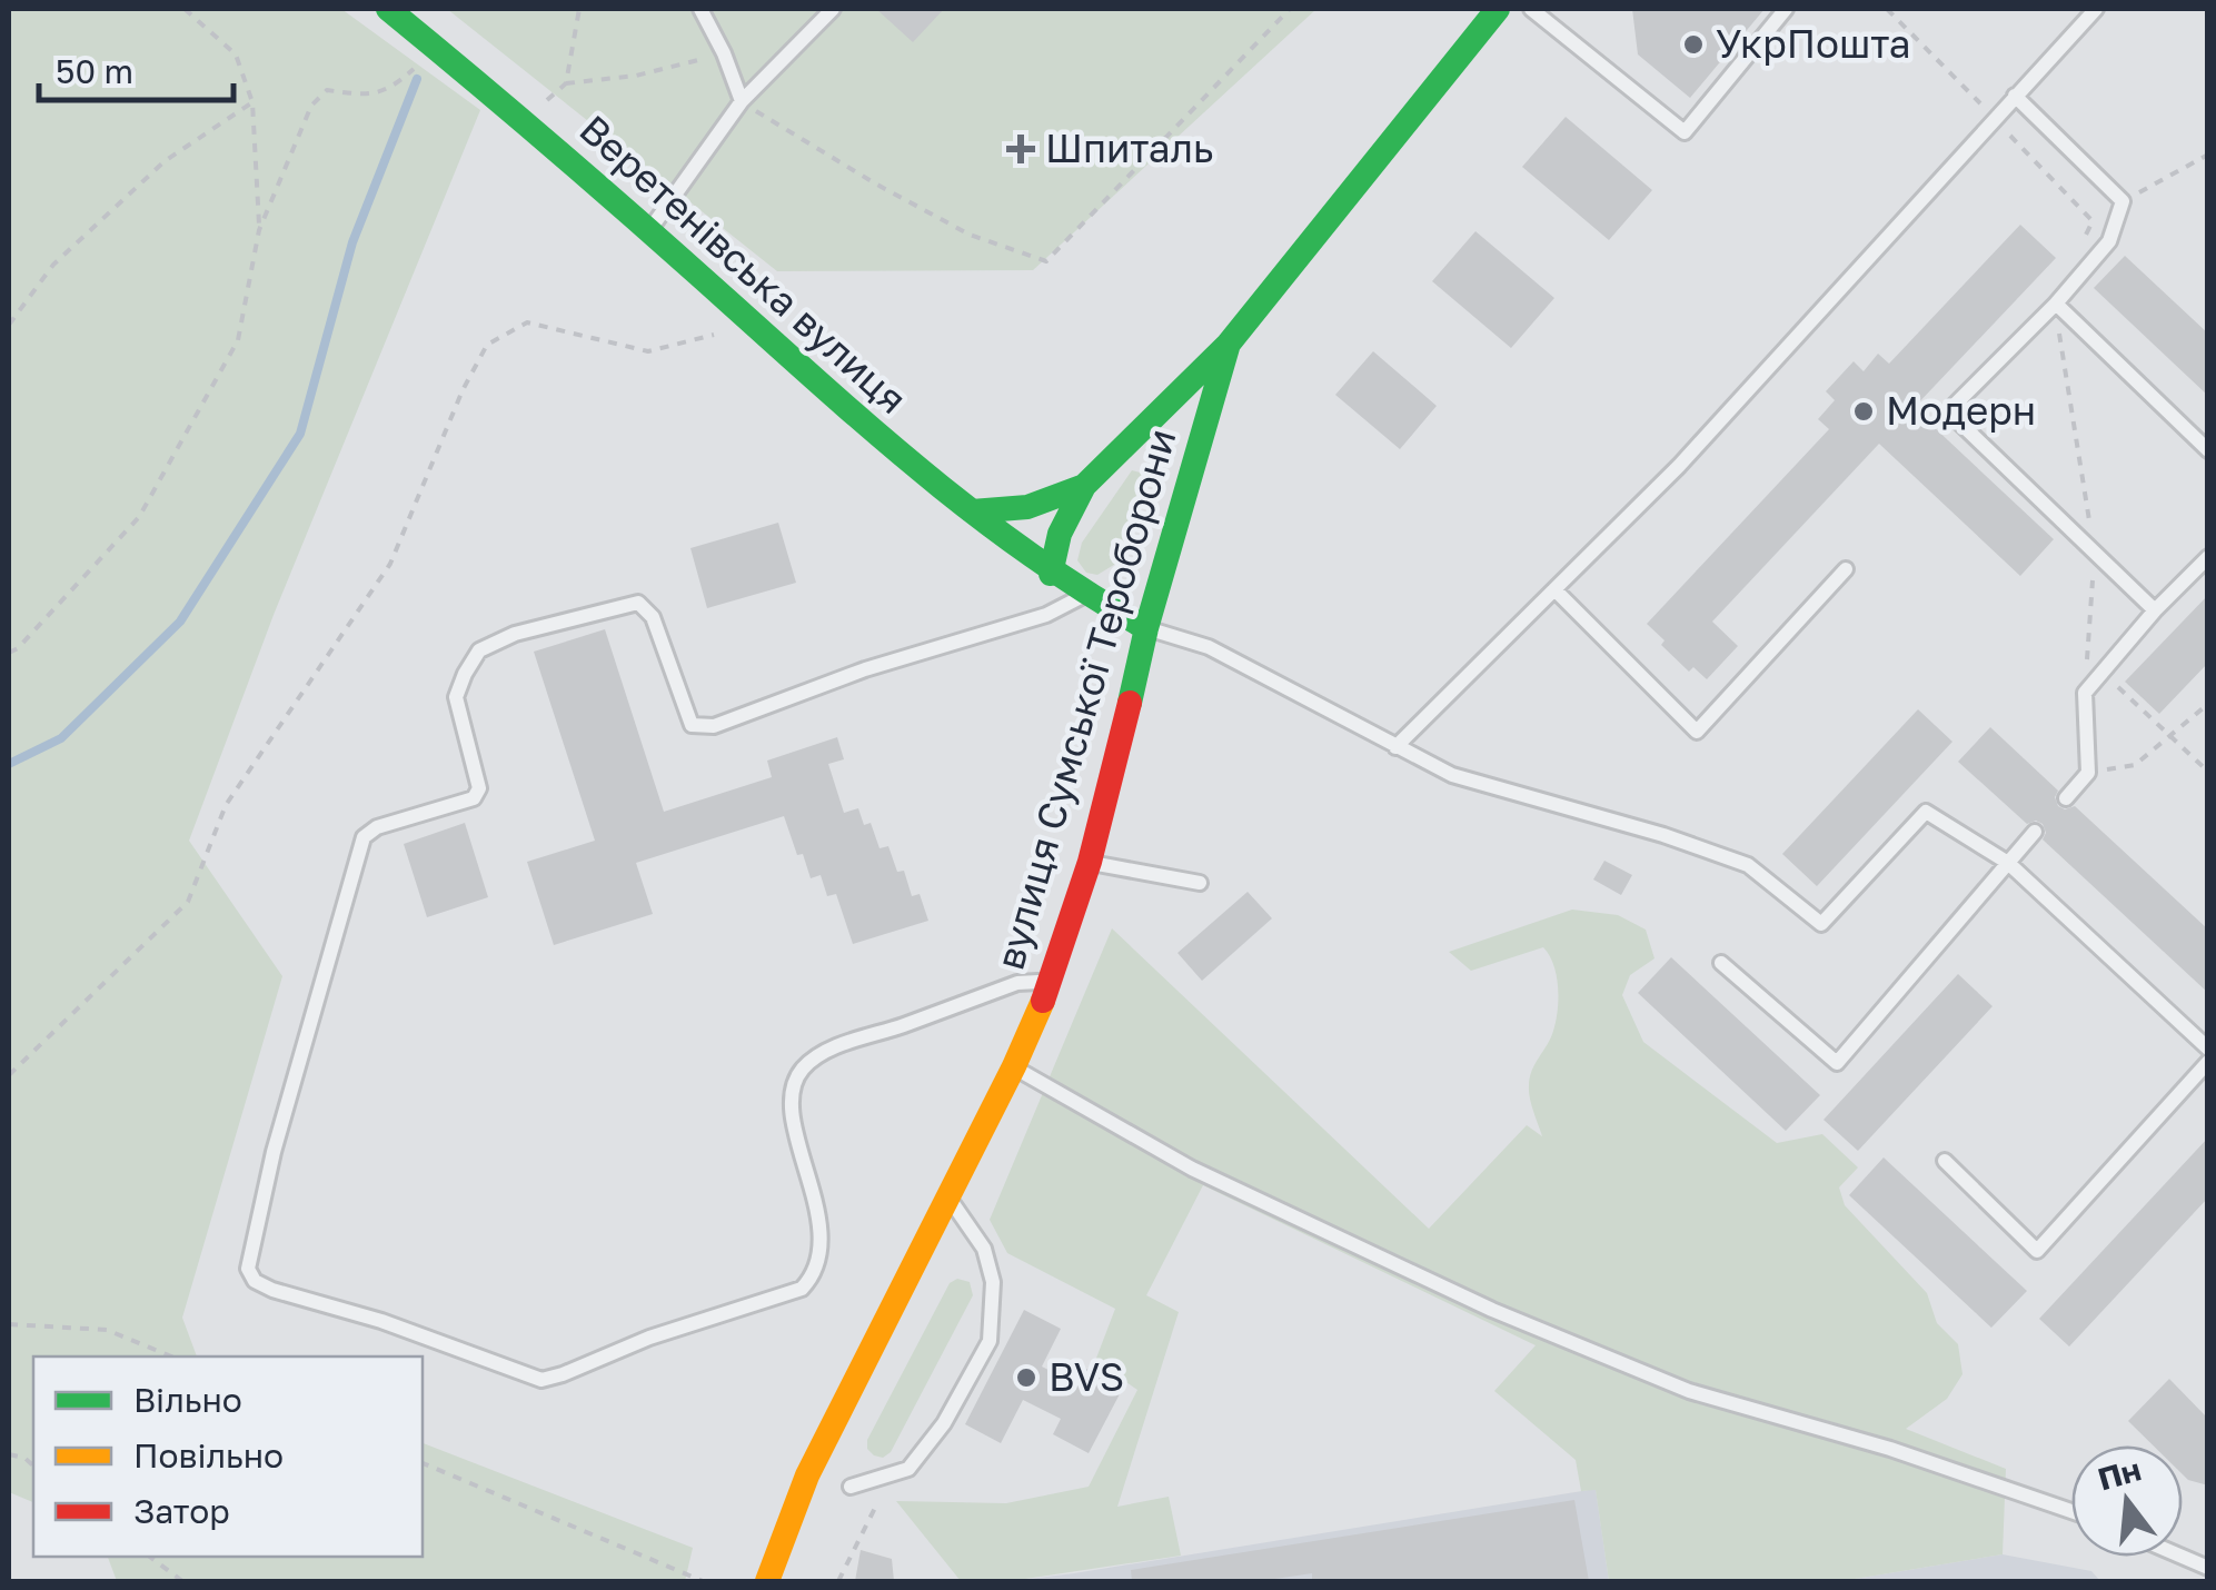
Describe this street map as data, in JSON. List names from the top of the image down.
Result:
{
  "streets": {
    "main road": ["Веретенівська вулиця", "вулиця Сумської Тероборони"]
  },
  "crossings": [
    ["Веретенівська вулиця", "вулиця Сумської Тероборони"]
  ],
  "places": {
    "other": ["УкрПошта", "Модерн", "BVS"],
    "health": ["Шпиталь"]
  },
  "legend": ["Вільно", "Повільно", "Затор"],
  "scale_bar": "50 m",
  "north": "top"
}
